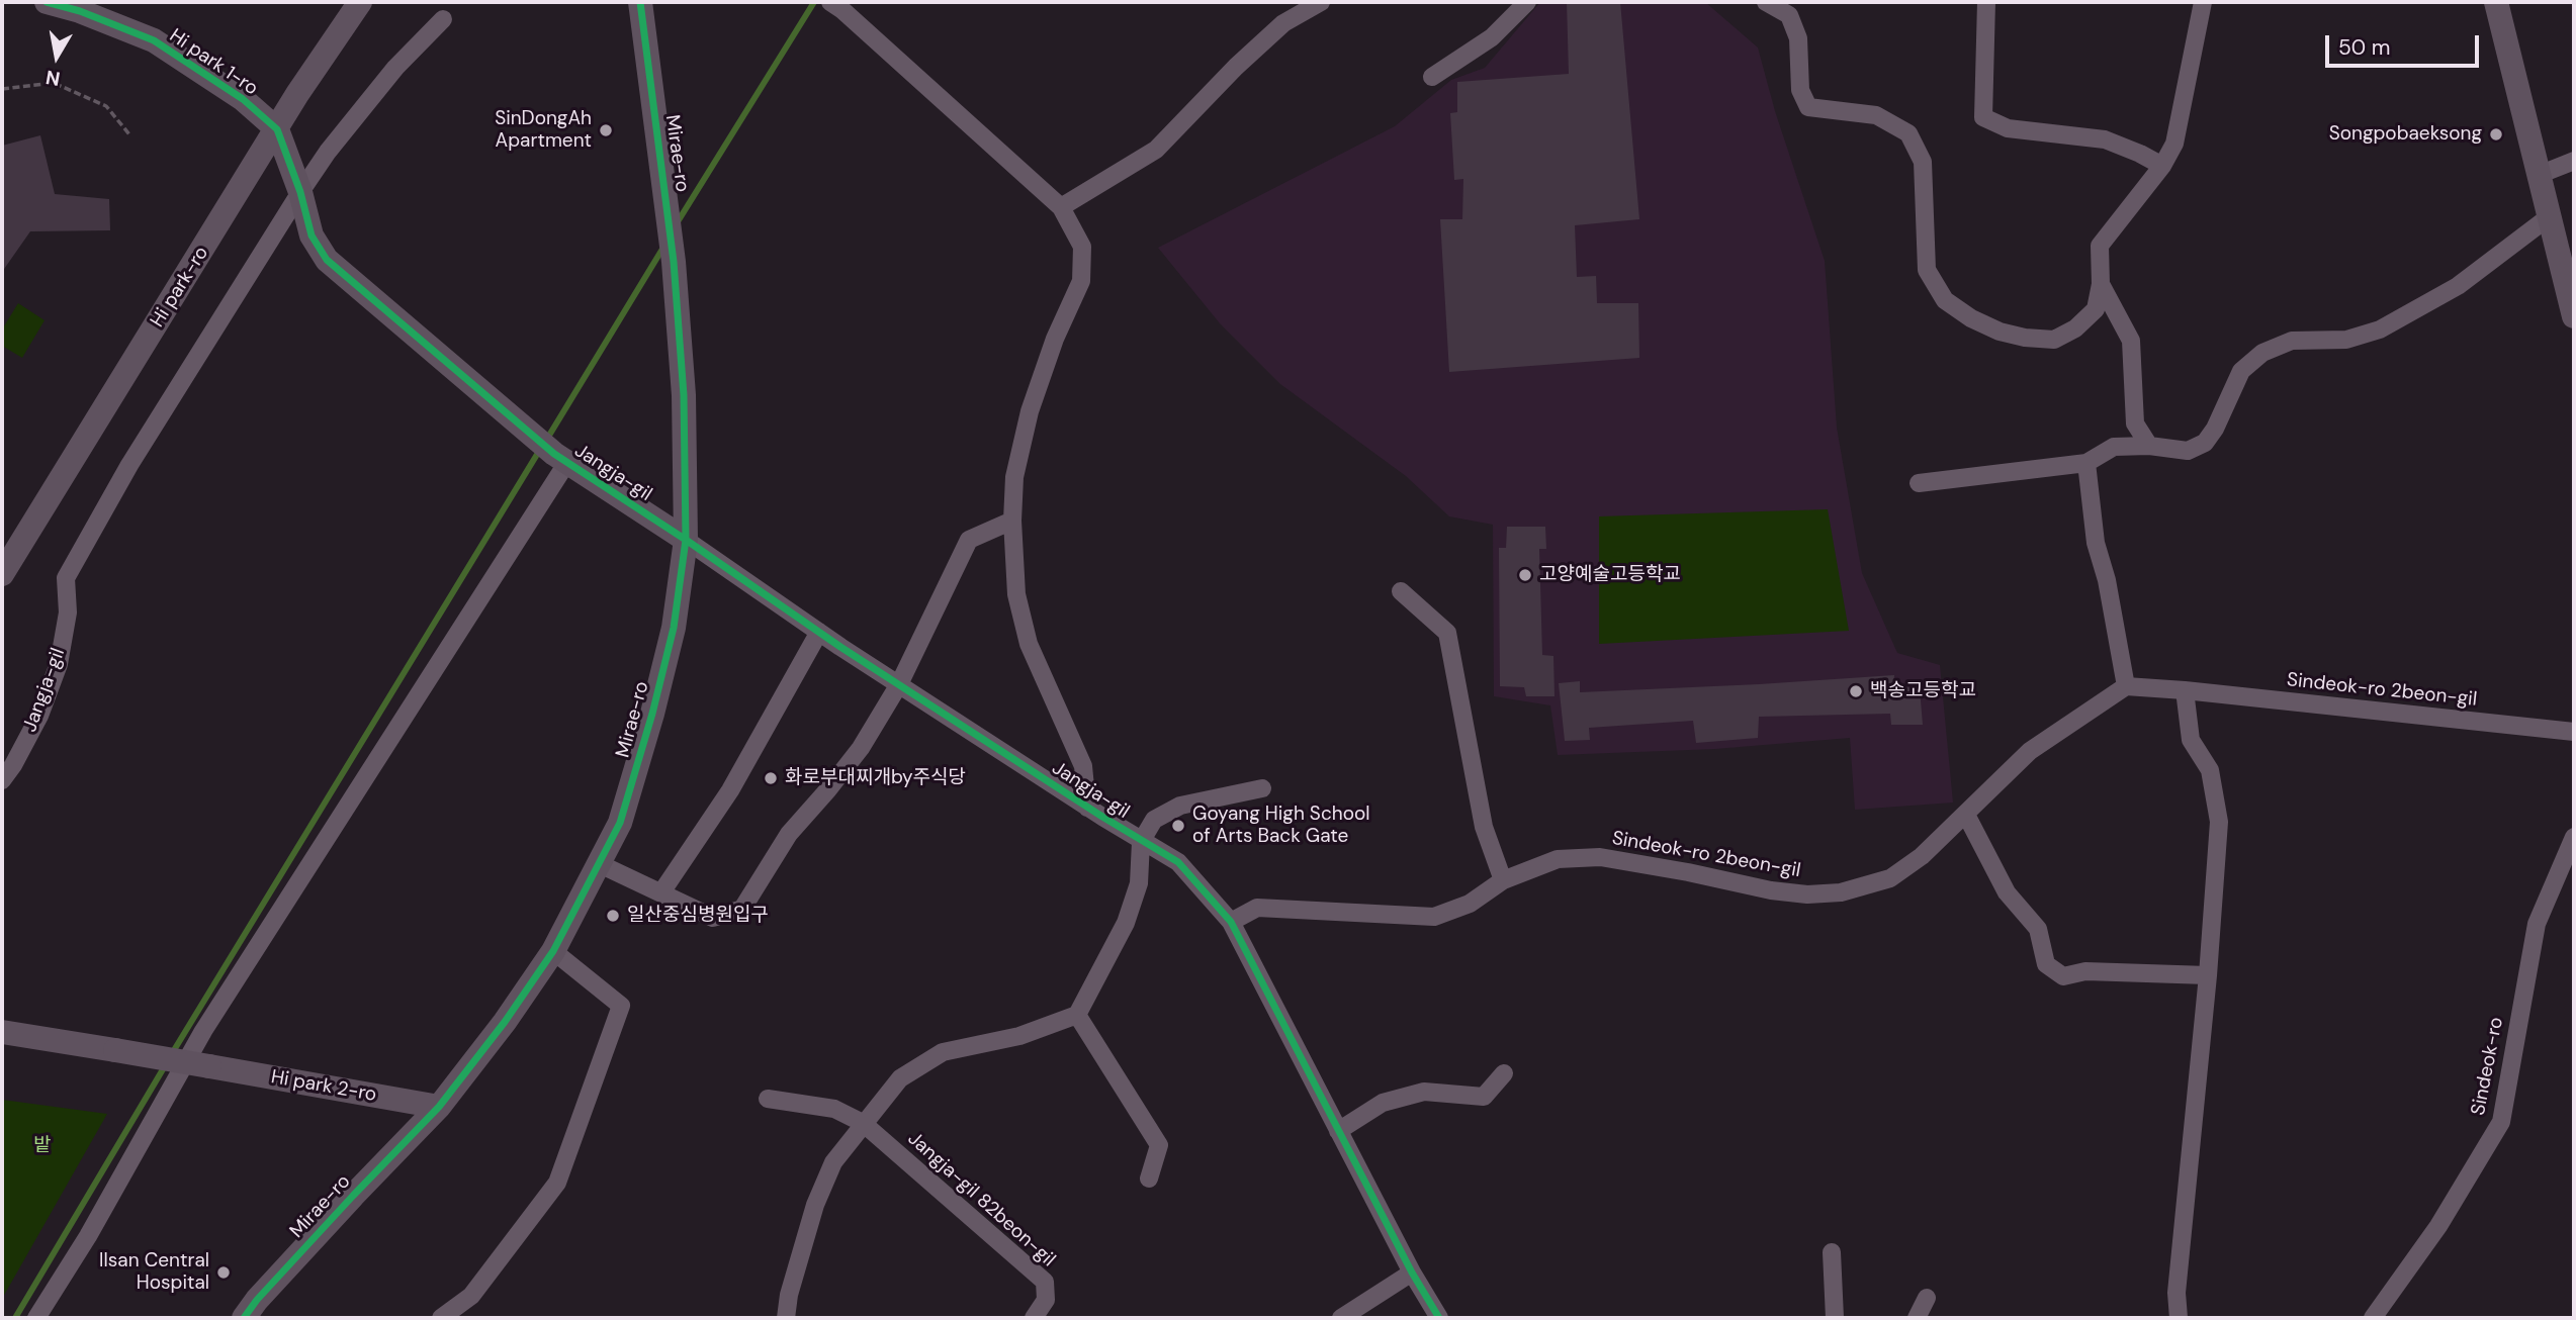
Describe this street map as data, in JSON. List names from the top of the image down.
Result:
{
  "streets": {
    "street": [
      "Hi park 1-ro",
      "Mirae-ro",
      "Hi park-ro",
      "Jangja-gil",
      "Sindeok-ro 2beon-gil",
      "Sindeok-ro",
      "Hi park 2-ro",
      "Jangja-gil 82beon-gil"
    ]
  },
  "crossings": [
    ["Hi park 1-ro", "Hi park-ro"],
    ["Mirae-ro", "Jangja-gil"],
    ["Mirae-ro", "Hi park 2-ro"],
    ["Jangja-gil", "Sindeok-ro 2beon-gil"]
  ],
  "parks": ["밭"],
  "places": [
    "SinDongAh Apartment",
    "Songpobaeksong",
    "고양예술고등학교",
    "백송고등학교",
    "화로부대찌개by주식당",
    "Goyang High School of Arts Back Gate",
    "일산중심병원입구",
    "Ilsan Central Hospital"
  ],
  "scale_bar": "50 m",
  "north": "bottom"
}
